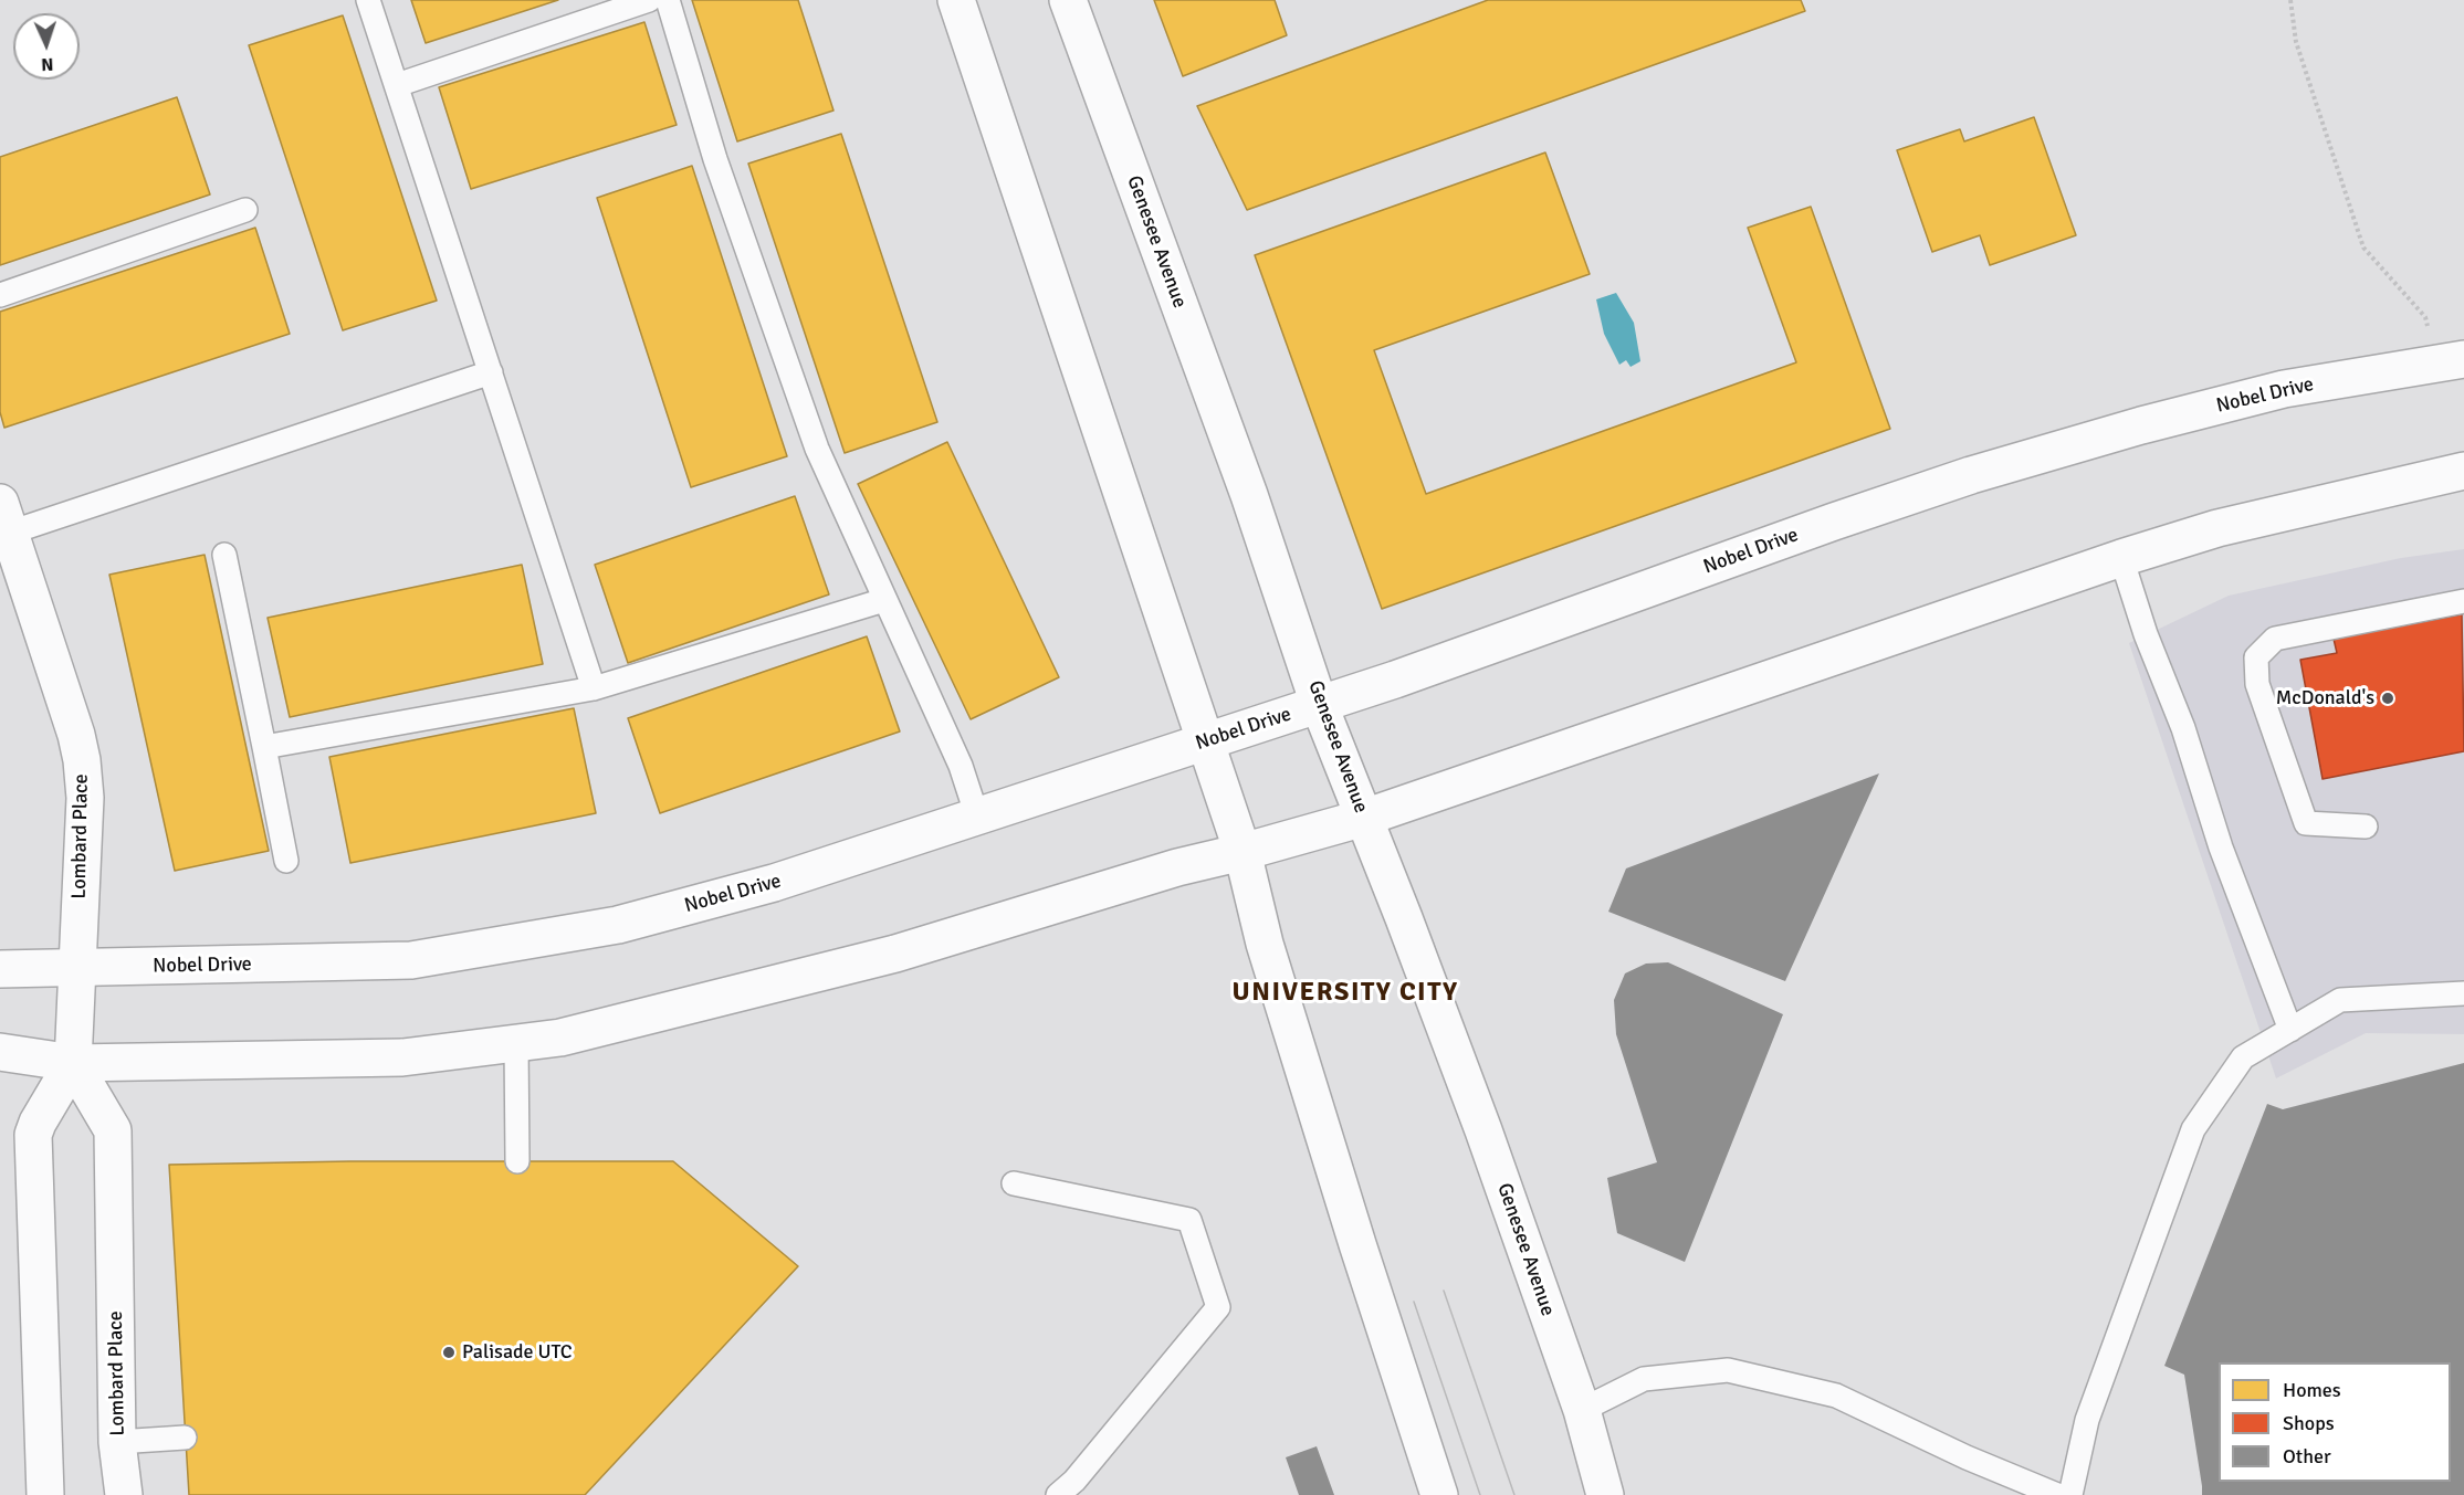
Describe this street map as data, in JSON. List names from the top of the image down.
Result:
{
  "streets": {
    "main road": ["Genesee Avenue", "Nobel Drive", "Lombard Place"]
  },
  "crossings": [
    ["Genesee Avenue", "Nobel Drive"],
    ["Nobel Drive", "Lombard Place"]
  ],
  "districts": ["UNIVERSITY CITY"],
  "places": ["McDonald's", "Palisade UTC"],
  "legend": ["Homes", "Shops", "Other"],
  "north": "bottom"
}
